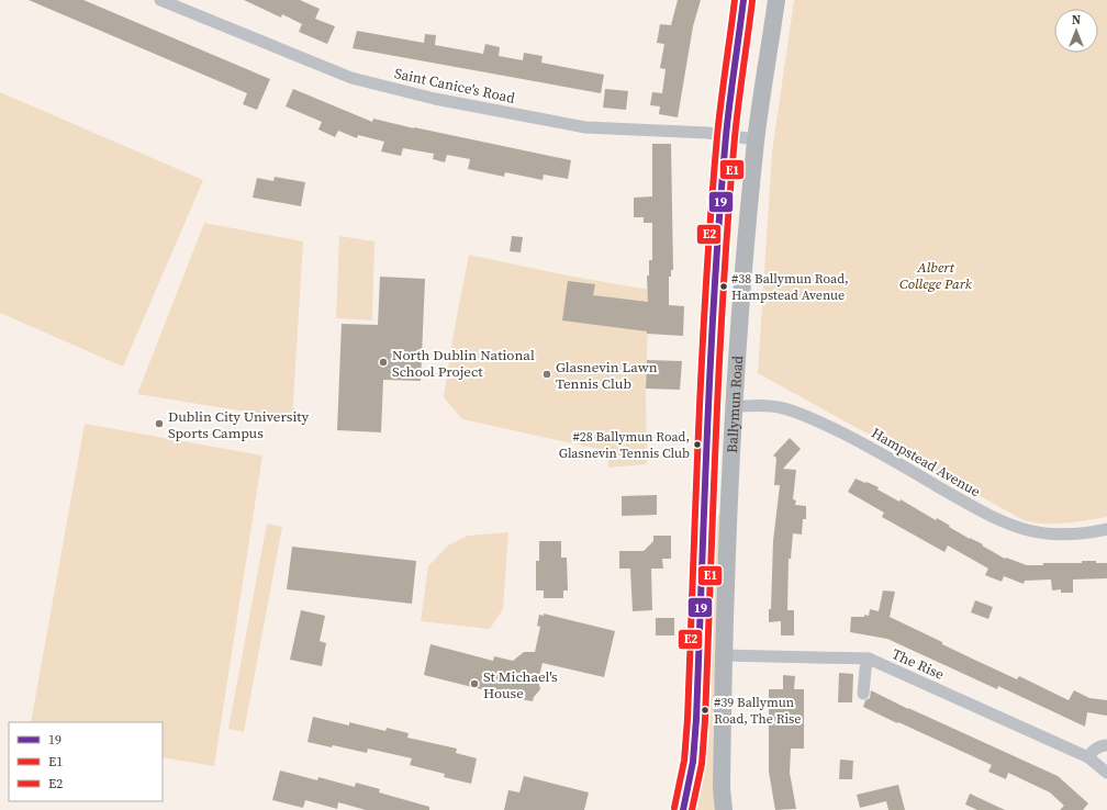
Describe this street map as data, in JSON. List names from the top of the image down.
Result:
{
  "streets": {
    "main road": ["Ballymun Road"],
    "street": ["Saint Canice's Road", "Hampstead Avenue", "The Rise"]
  },
  "crossings": [
    ["Saint Canice's Road", "Ballymun Road"],
    ["Ballymun Road", "Hampstead Avenue"],
    ["Ballymun Road", "The Rise"]
  ],
  "parks": ["Albert College Park"],
  "places": [
    "#38 Ballymun Road, Hampstead Avenue",
    "North Dublin National School Project",
    "Glasnevin Lawn Tennis Club",
    "Dublin City University Sports Campus",
    "#28 Ballymun Road, Glasnevin Tennis Club",
    "St Michael's House",
    "#39 Ballymun Road, The Rise"
  ],
  "lines": ["transit line 19", "transit line E2", "transit line E1"],
  "legend": ["19", "E1", "E2"],
  "north": "top"
}
